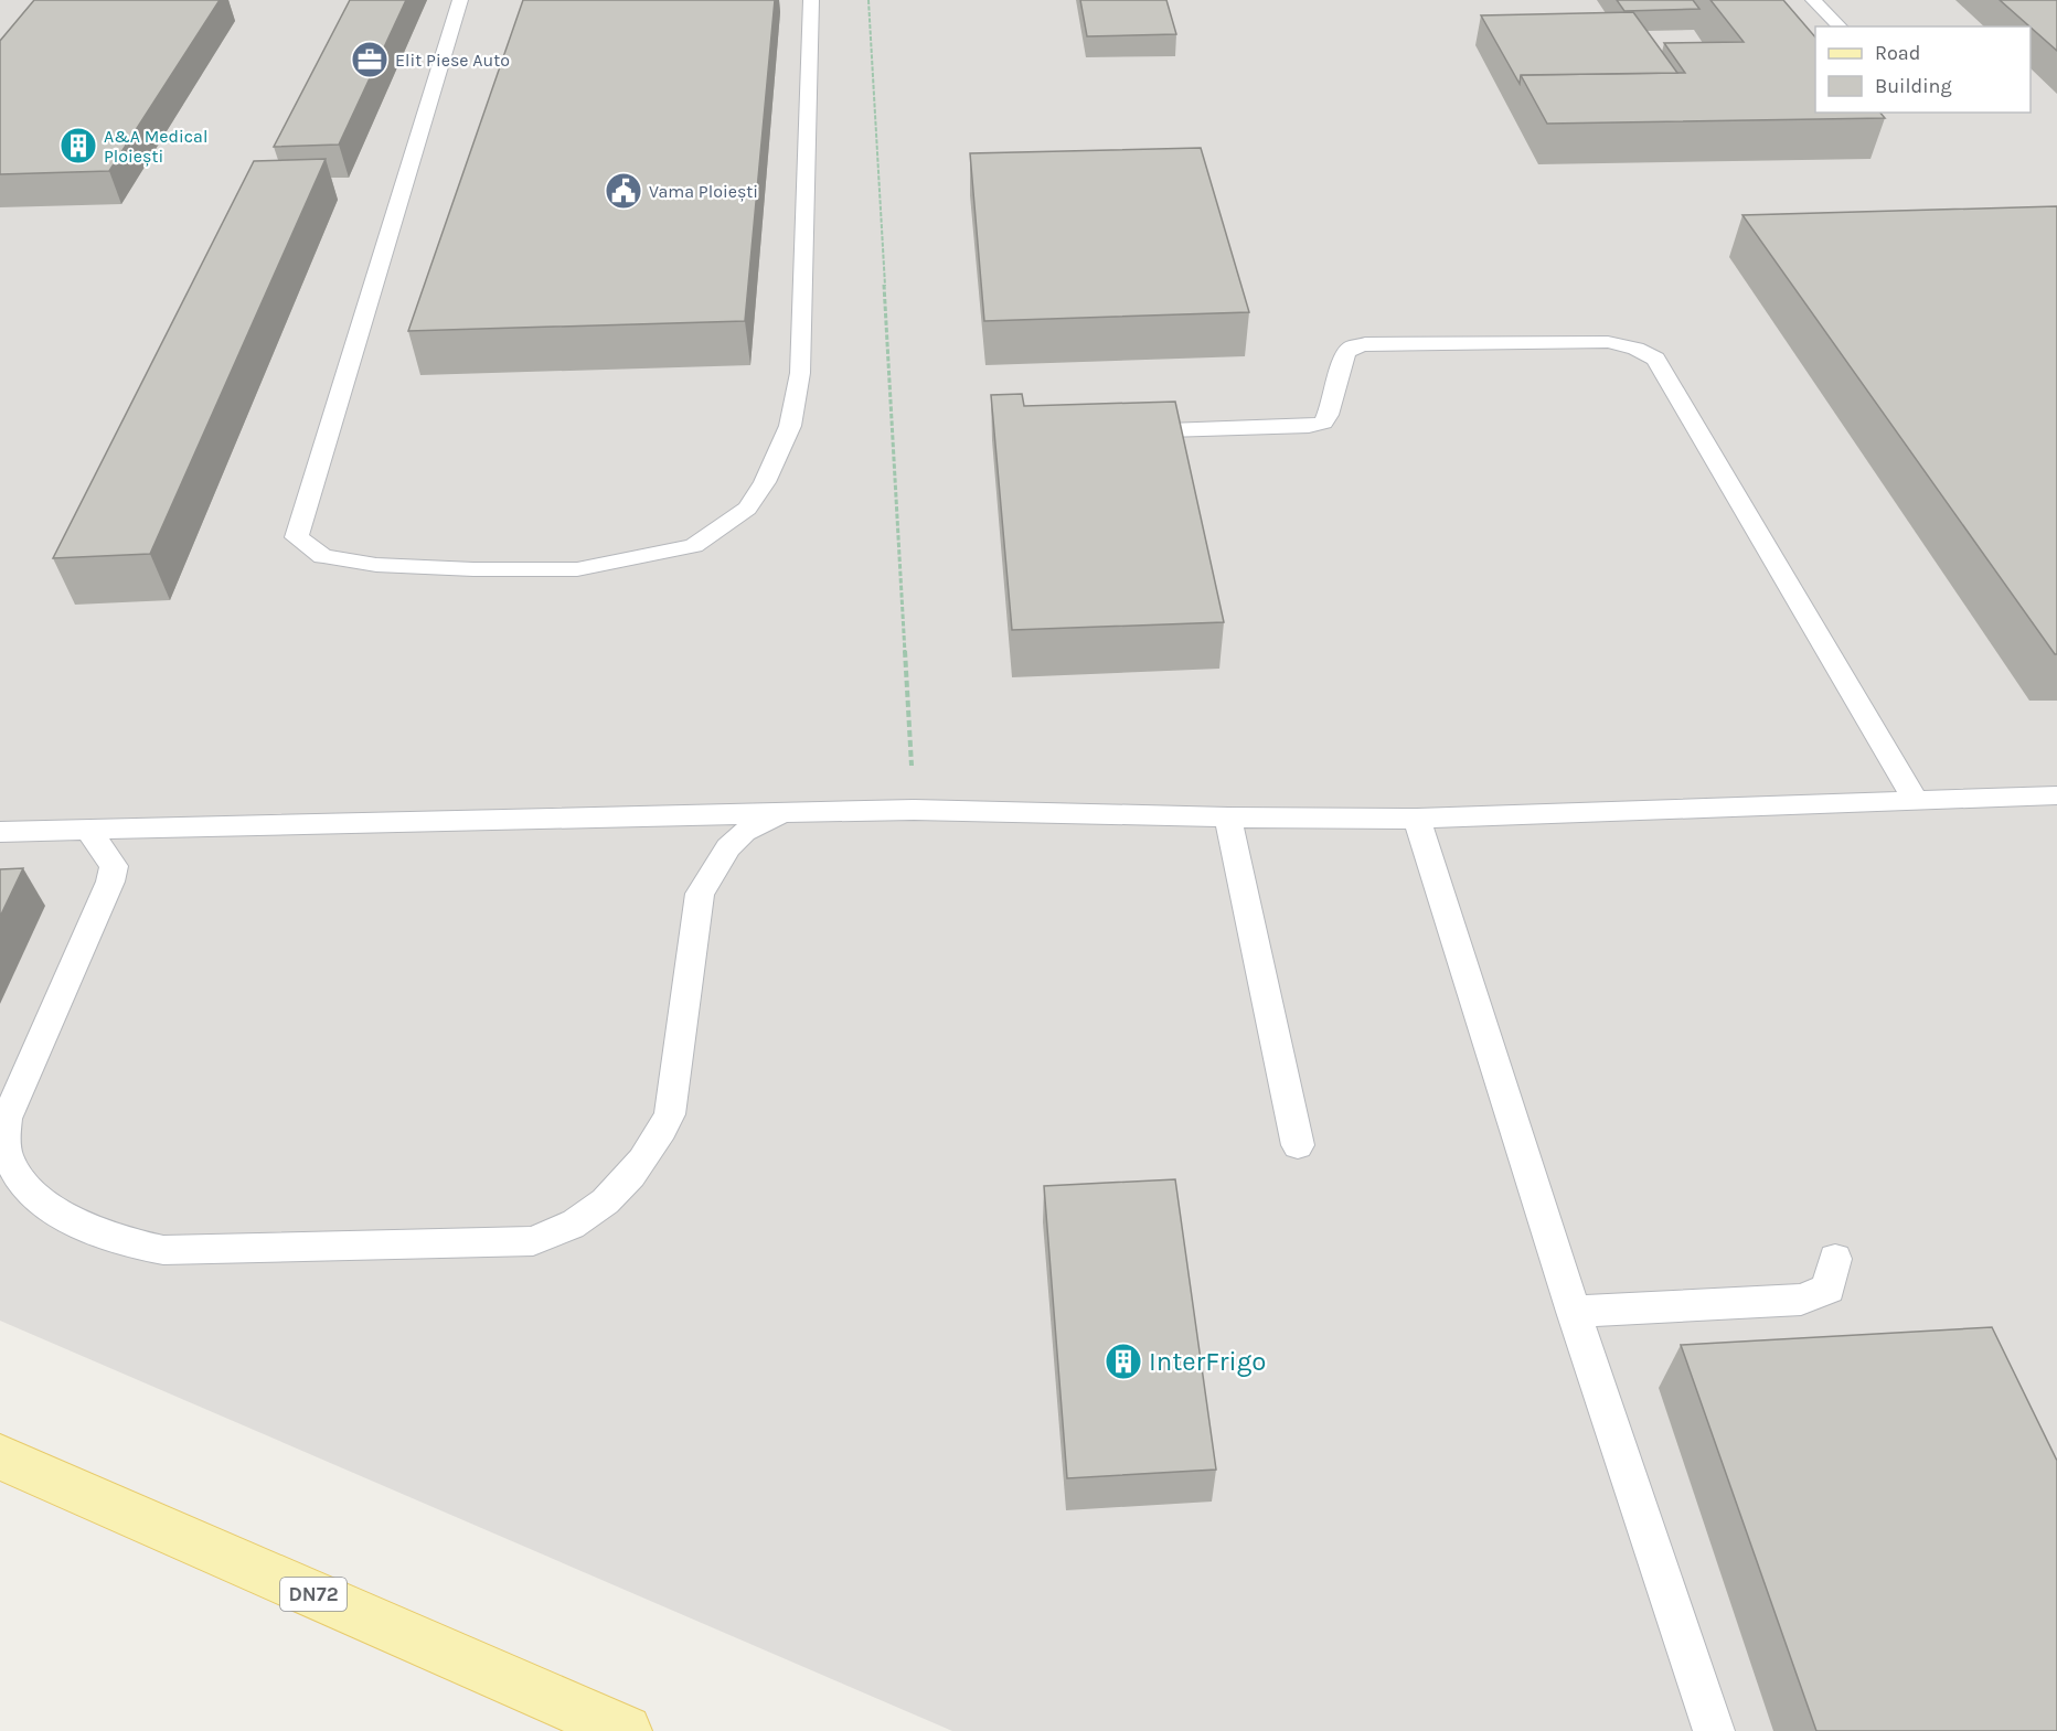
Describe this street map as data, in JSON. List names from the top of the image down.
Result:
{
  "streets": {
    "main road": ["DN72"]
  },
  "places": {
    "office": ["Elit Piese Auto"],
    "building": ["A&A Medical Ploiești", "InterFrigo"],
    "public building": ["Vama Ploiești"]
  },
  "legend": ["Road", "Building"]
}
